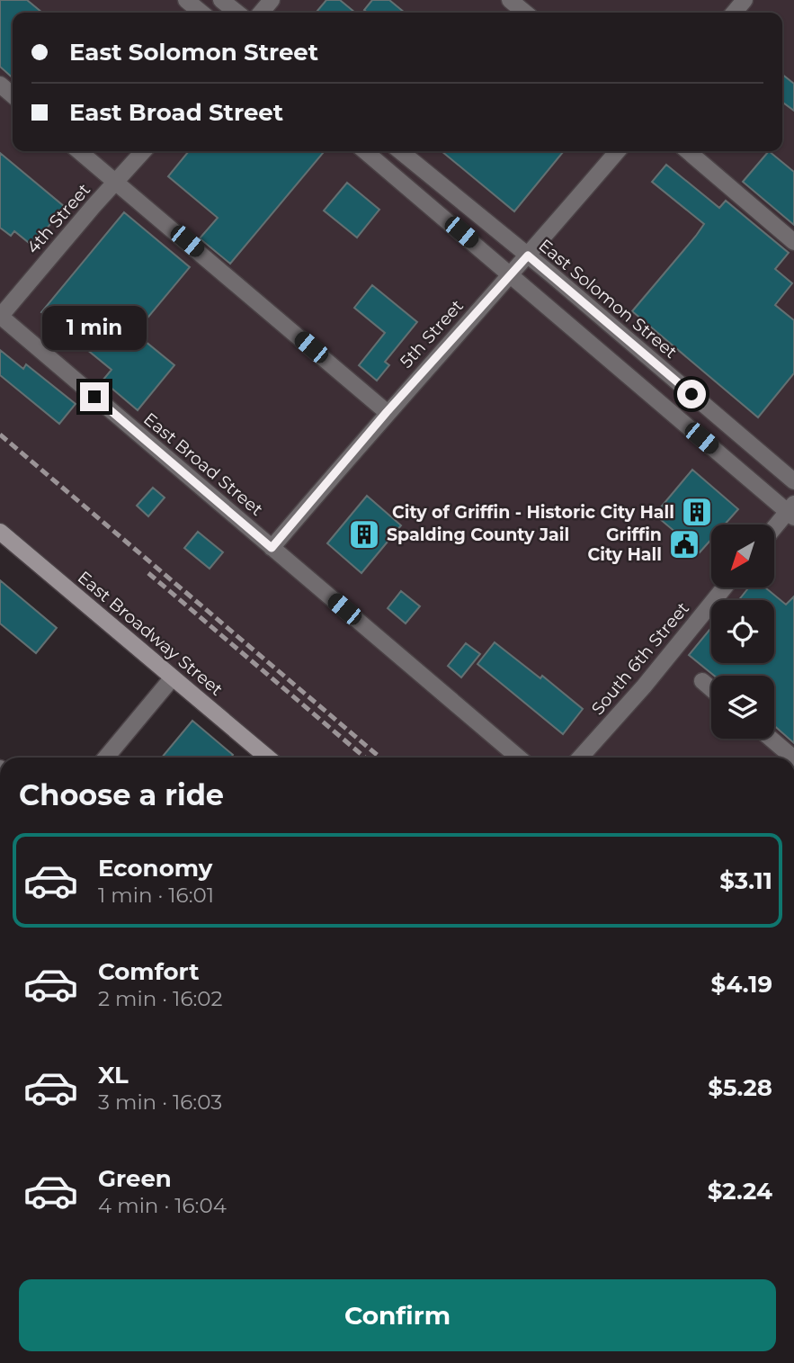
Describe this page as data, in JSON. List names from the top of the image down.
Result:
{
  "streets": {
    "main road": ["East Broadway Street"],
    "street": [
      "4th Street",
      "East Solomon Street",
      "5th Street",
      "East Broad Street",
      "South 6th Street"
    ]
  },
  "crossings": [
    ["4th Street", "East Broad Street"],
    ["East Solomon Street", "5th Street"],
    ["5th Street", "East Broad Street"]
  ],
  "places": {
    "building": ["City of Griffin - Historic City Hall", "Spalding County Jail"],
    "public building": ["Griffin City Hall"]
  },
  "north": "bottom left",
  "page": {
    "banner": ["East Solomon Street", "East Broad Street"],
    "bubble": "1 min",
    "heading": "Choose a ride",
    "list": [
      {
        "name": "Economy",
        "note": "1 min · 16:01",
        "value": "$3.11"
      },
      {
        "name": "Comfort",
        "note": "2 min · 16:02",
        "value": "$4.19"
      },
      {
        "name": "XL",
        "note": "3 min · 16:03",
        "value": "$5.28"
      },
      {
        "name": "Green",
        "note": "4 min · 16:04",
        "value": "$2.24"
      }
    ],
    "buttons": "Confirm"
  }
}
